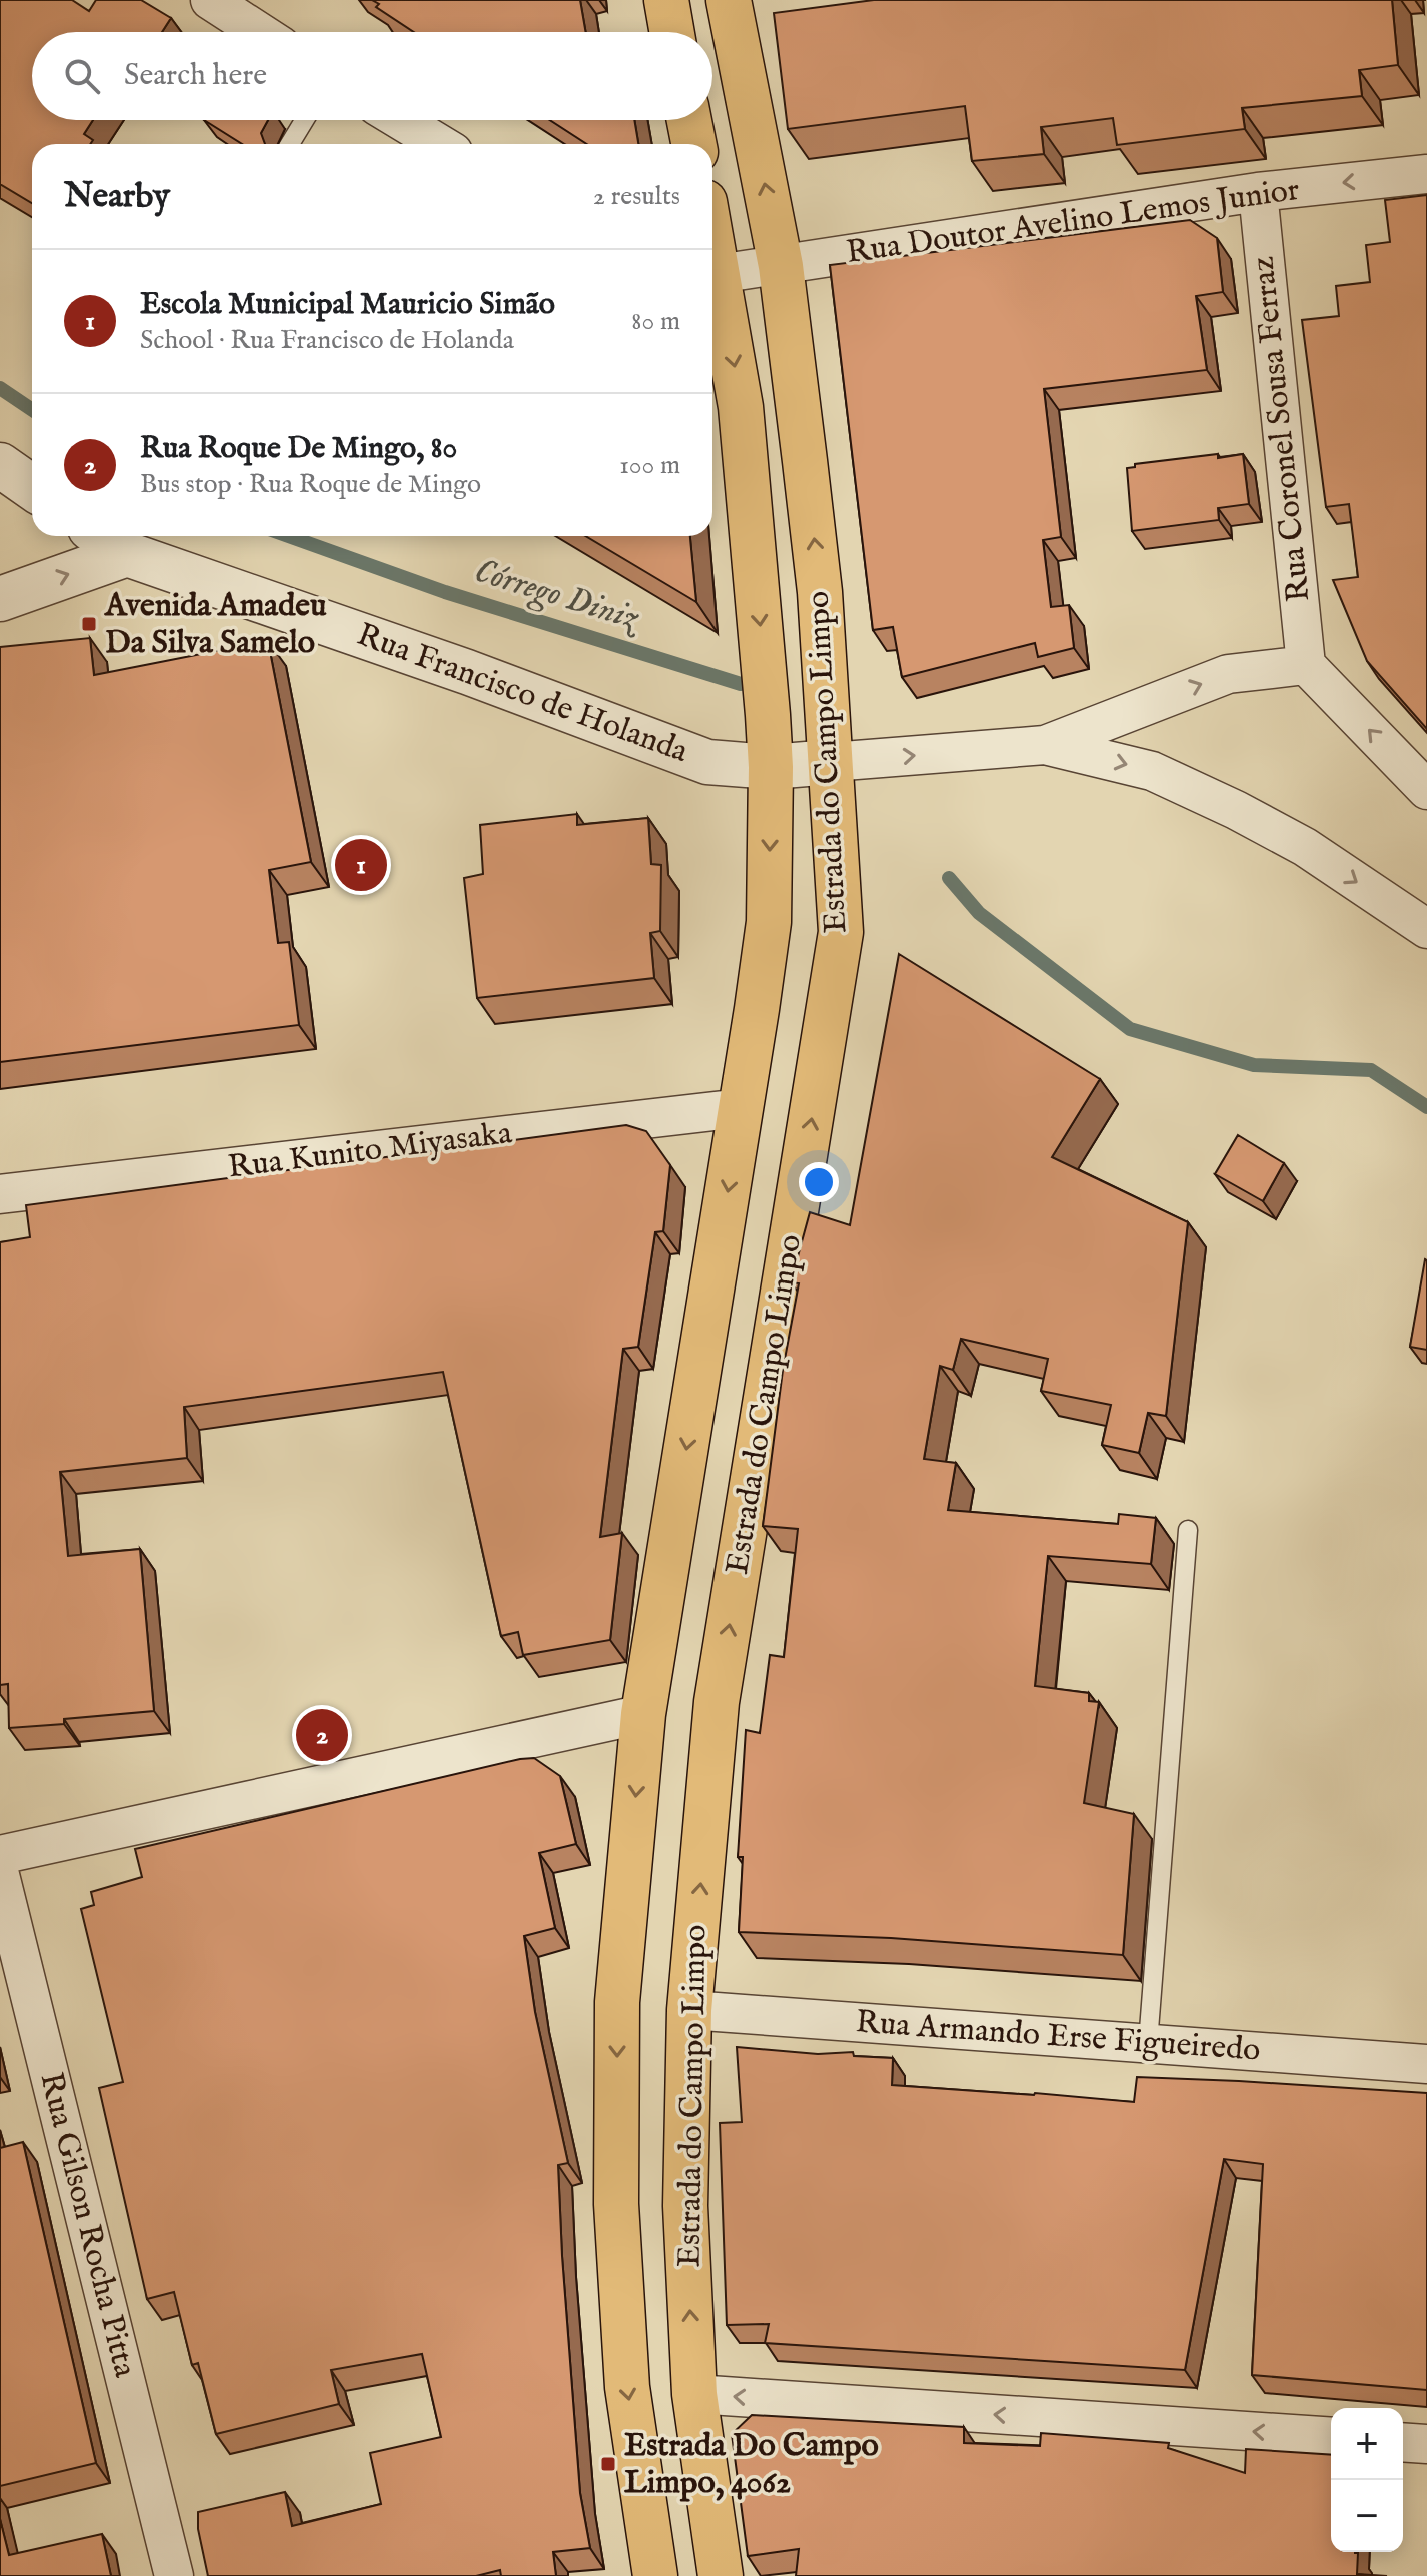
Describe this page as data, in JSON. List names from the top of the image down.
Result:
{
  "streets": {
    "main road": ["Estrada do Campo Limpo"],
    "street": [
      "Rua Doutor Avelino Lemos Junior",
      "Rua Coronel Sousa Ferraz",
      "Rua Francisco de Holanda",
      "Rua Kunito Miyasaka",
      "Rua Armando Erse Figueiredo",
      "Rua Gilson Rocha Pitta"
    ]
  },
  "crossings": [
    ["Rua Doutor Avelino Lemos Junior", "Rua Coronel Sousa Ferraz"],
    ["Rua Doutor Avelino Lemos Junior", "Estrada do Campo Limpo"],
    ["Rua Francisco de Holanda", "Estrada do Campo Limpo"],
    ["Estrada do Campo Limpo", "Rua Kunito Miyasaka"],
    ["Estrada do Campo Limpo", "Rua Armando Erse Figueiredo"]
  ],
  "water": ["Córrego Diniz"],
  "places": {
    "transit": ["Avenida Amadeu Da Silva Samelo", "Estrada Do Campo Limpo, 4062"]
  },
  "page": {
    "search": "Search here",
    "heading": ["Nearby", "2 results"],
    "list": [
      {
        "mark": "1",
        "name": "Escola Municipal Mauricio Simão",
        "note": "School · Rua Francisco de Holanda",
        "value": "80 m"
      },
      {
        "mark": "2",
        "name": "Rua Roque De Mingo, 80",
        "note": "Bus stop · Rua Roque de Mingo",
        "value": "100 m"
      }
    ],
    "pins": ["1", "2"],
    "map_buttons": ["+", "−"]
  }
}
